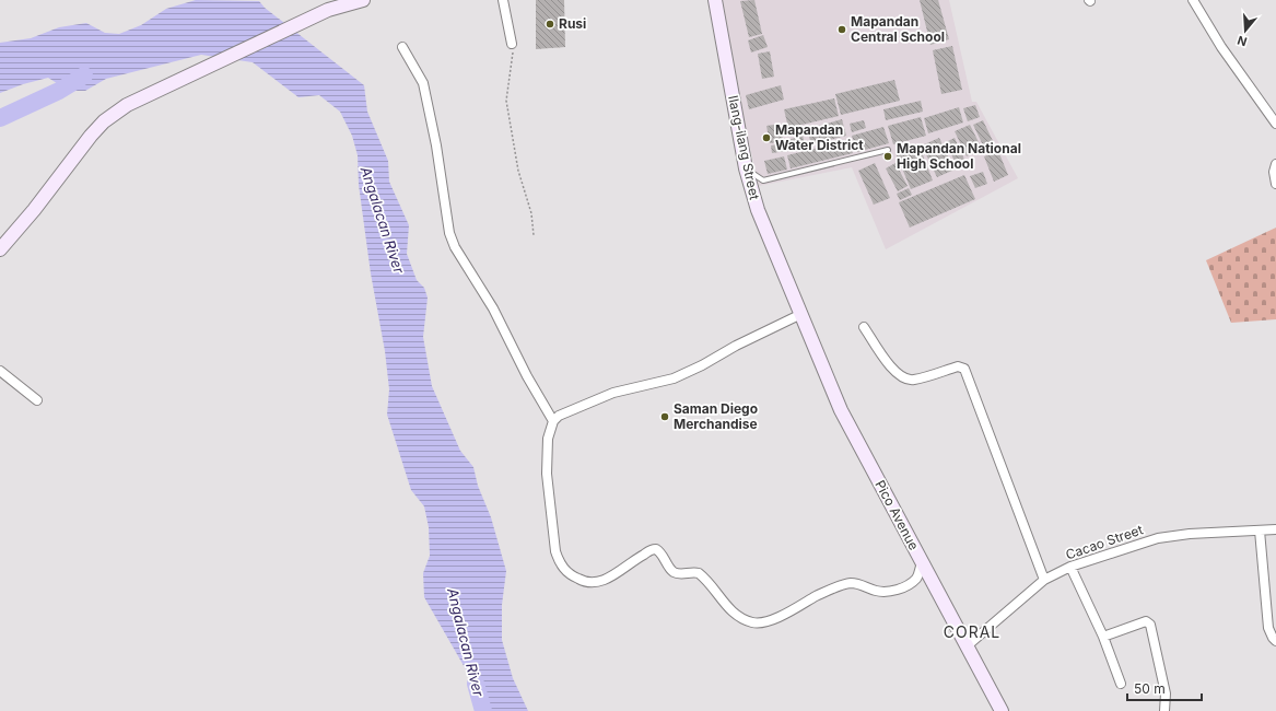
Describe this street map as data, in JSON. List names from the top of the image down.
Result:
{
  "streets": {
    "street": ["Ilang-ilang Street", "Pico Avenue", "Cacao Street"]
  },
  "crossings": [
    ["Ilang-ilang Street", "Pico Avenue"],
    ["Pico Avenue", "Cacao Street"]
  ],
  "districts": ["CORAL"],
  "water": ["Angalacan River"],
  "places": [
    "Rusi",
    "Mapandan Central School",
    "Mapandan Water District",
    "Mapandan National High School",
    "Saman Diego Merchandise"
  ],
  "scale_bar": "50 m",
  "north": "bottom"
}
